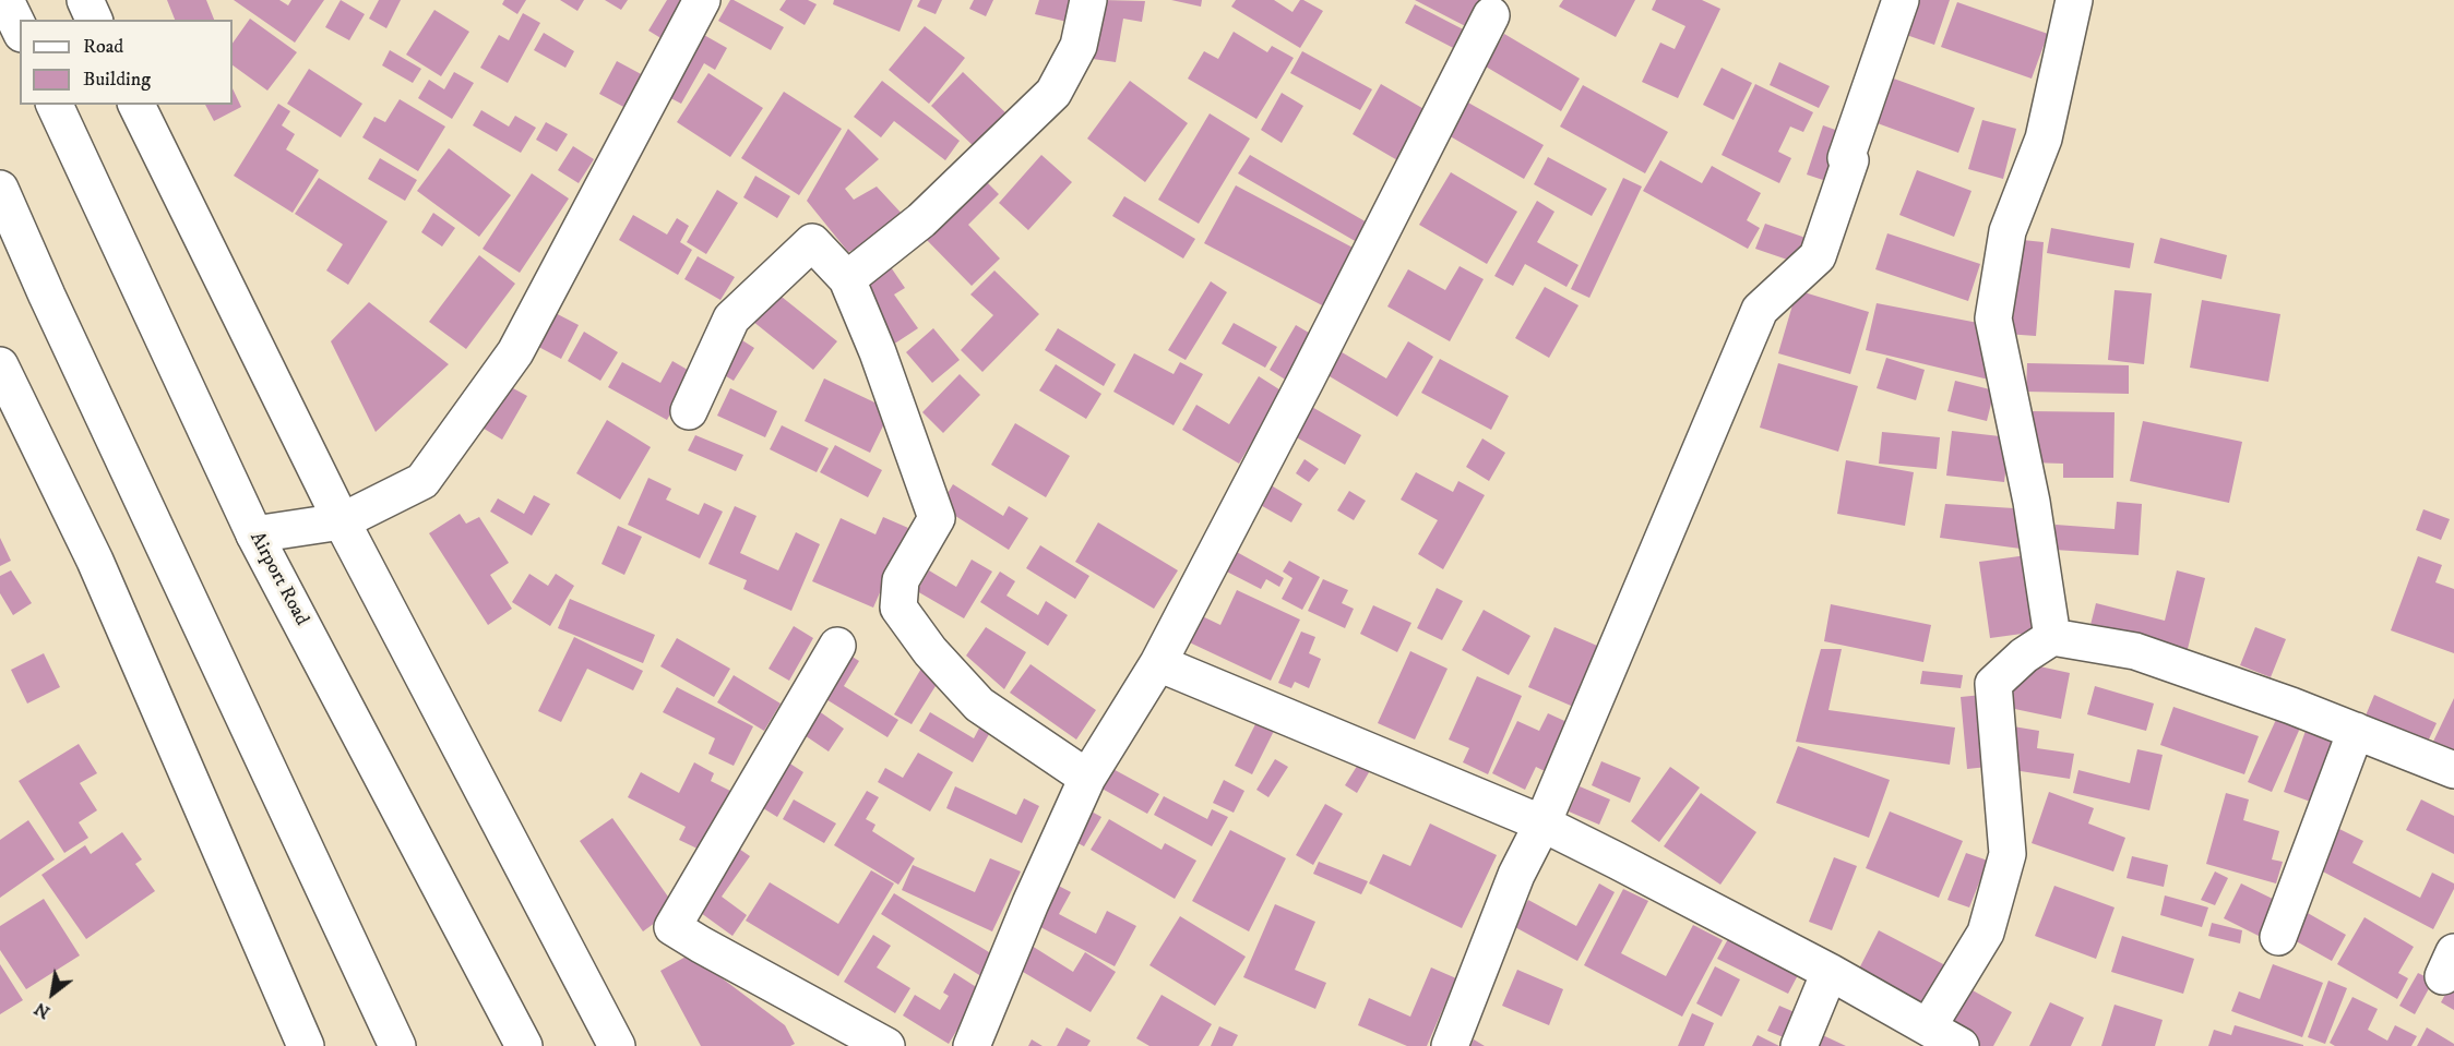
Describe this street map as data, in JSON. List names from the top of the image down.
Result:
{
  "streets": {
    "street": ["Airport Road"]
  },
  "legend": ["Road", "Building"],
  "north": "bottom left"
}
